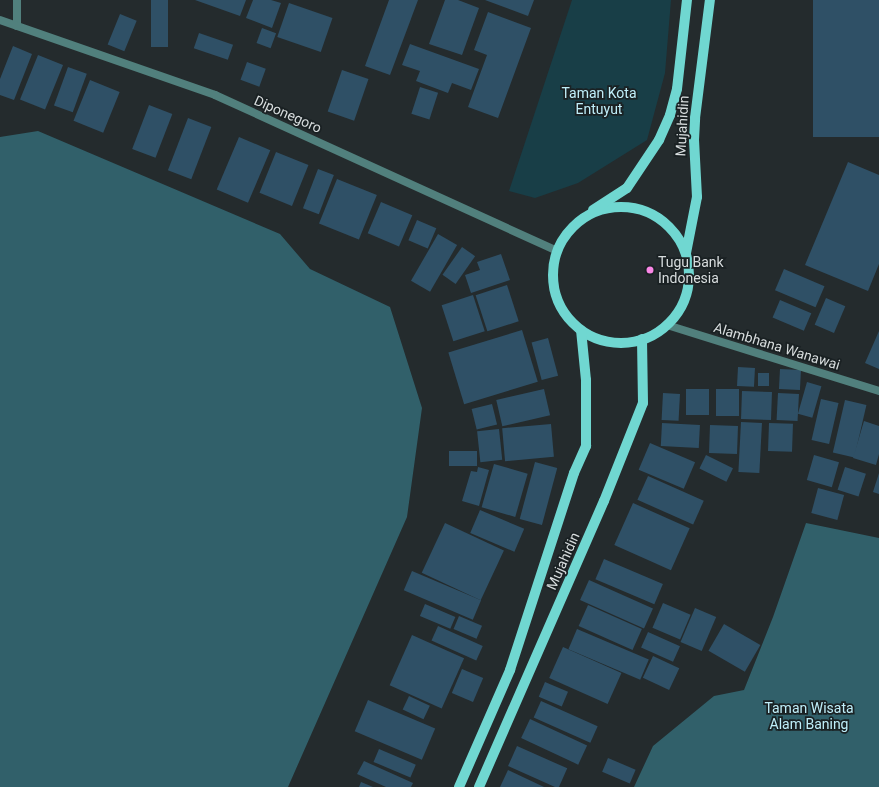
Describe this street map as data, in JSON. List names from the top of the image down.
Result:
{
  "streets": {
    "main road": ["Mujahidin"],
    "street": ["Diponegoro", "Alambhana Wanawai"]
  },
  "crossings": [
    ["Diponegoro", "Mujahidin"],
    ["Diponegoro", "Alambhana Wanawai"],
    ["Mujahidin", "Alambhana Wanawai"]
  ],
  "parks": ["Taman Kota Entuyut", "Taman Wisata Alam Baning"],
  "places": ["Tugu Bank Indonesia"]
}
